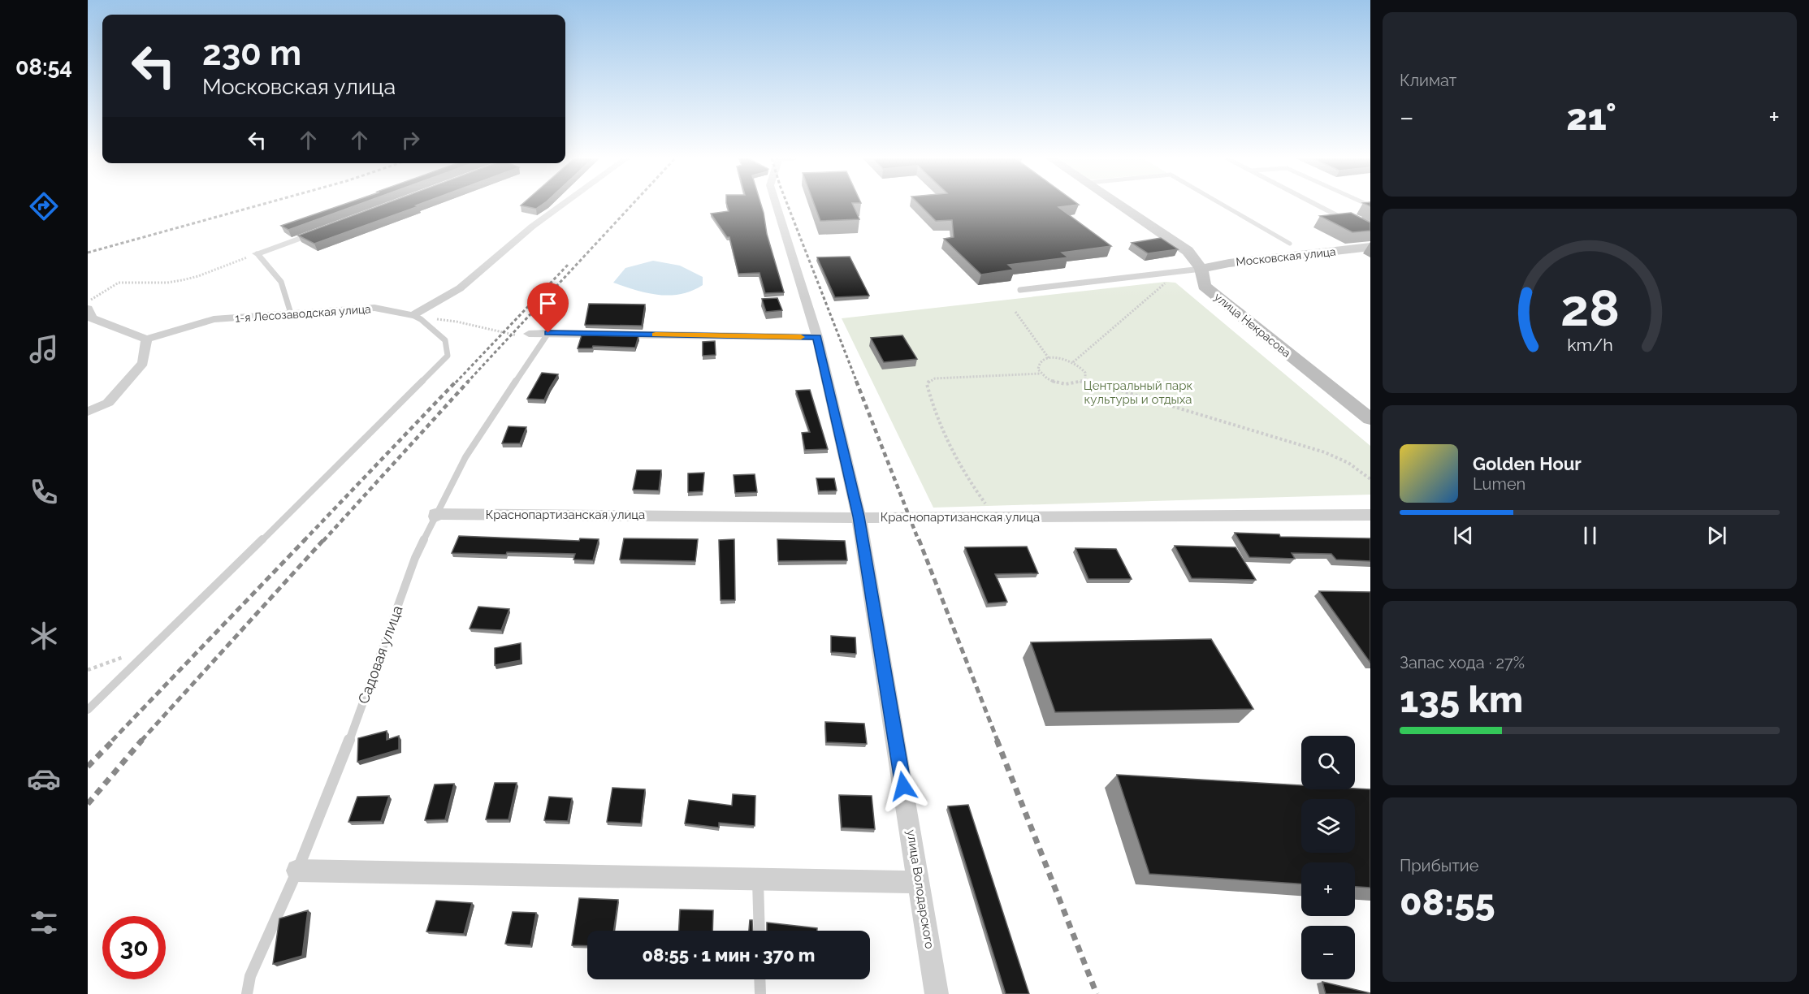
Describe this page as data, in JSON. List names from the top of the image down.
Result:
{
  "streets": {
    "main road": ["Московская улица", "улица Некрасова"],
    "street": ["1-я Лесозаводская улица", "Краснопартизанская улица", "улица Володарского"],
    "lane": ["Садовая улица"]
  },
  "crossings": [
    ["Московская улица", "улица Некрасова"],
    ["Краснопартизанская улица", "Садовая улица"],
    ["Краснопартизанская улица", "улица Володарского"]
  ],
  "parks": ["Центральный парк культуры и отдыха"],
  "page": {
    "tabs": "08:54",
    "tile": [
      "Климат",
      ["Запас хода · 27%", "135 km"],
      ["Прибытие", "08:55"]
    ],
    "turn": ["230 m", "Московская улица"],
    "heat": ["−", "21°", "+"],
    "song": ["Golden Hour", "Lumen"],
    "map_buttons": ["+", "−"],
    "limit": "30",
    "trip": "08:55 · 1 мин · 370 m",
    "gauge": ["28", "km/h"]
  }
}
